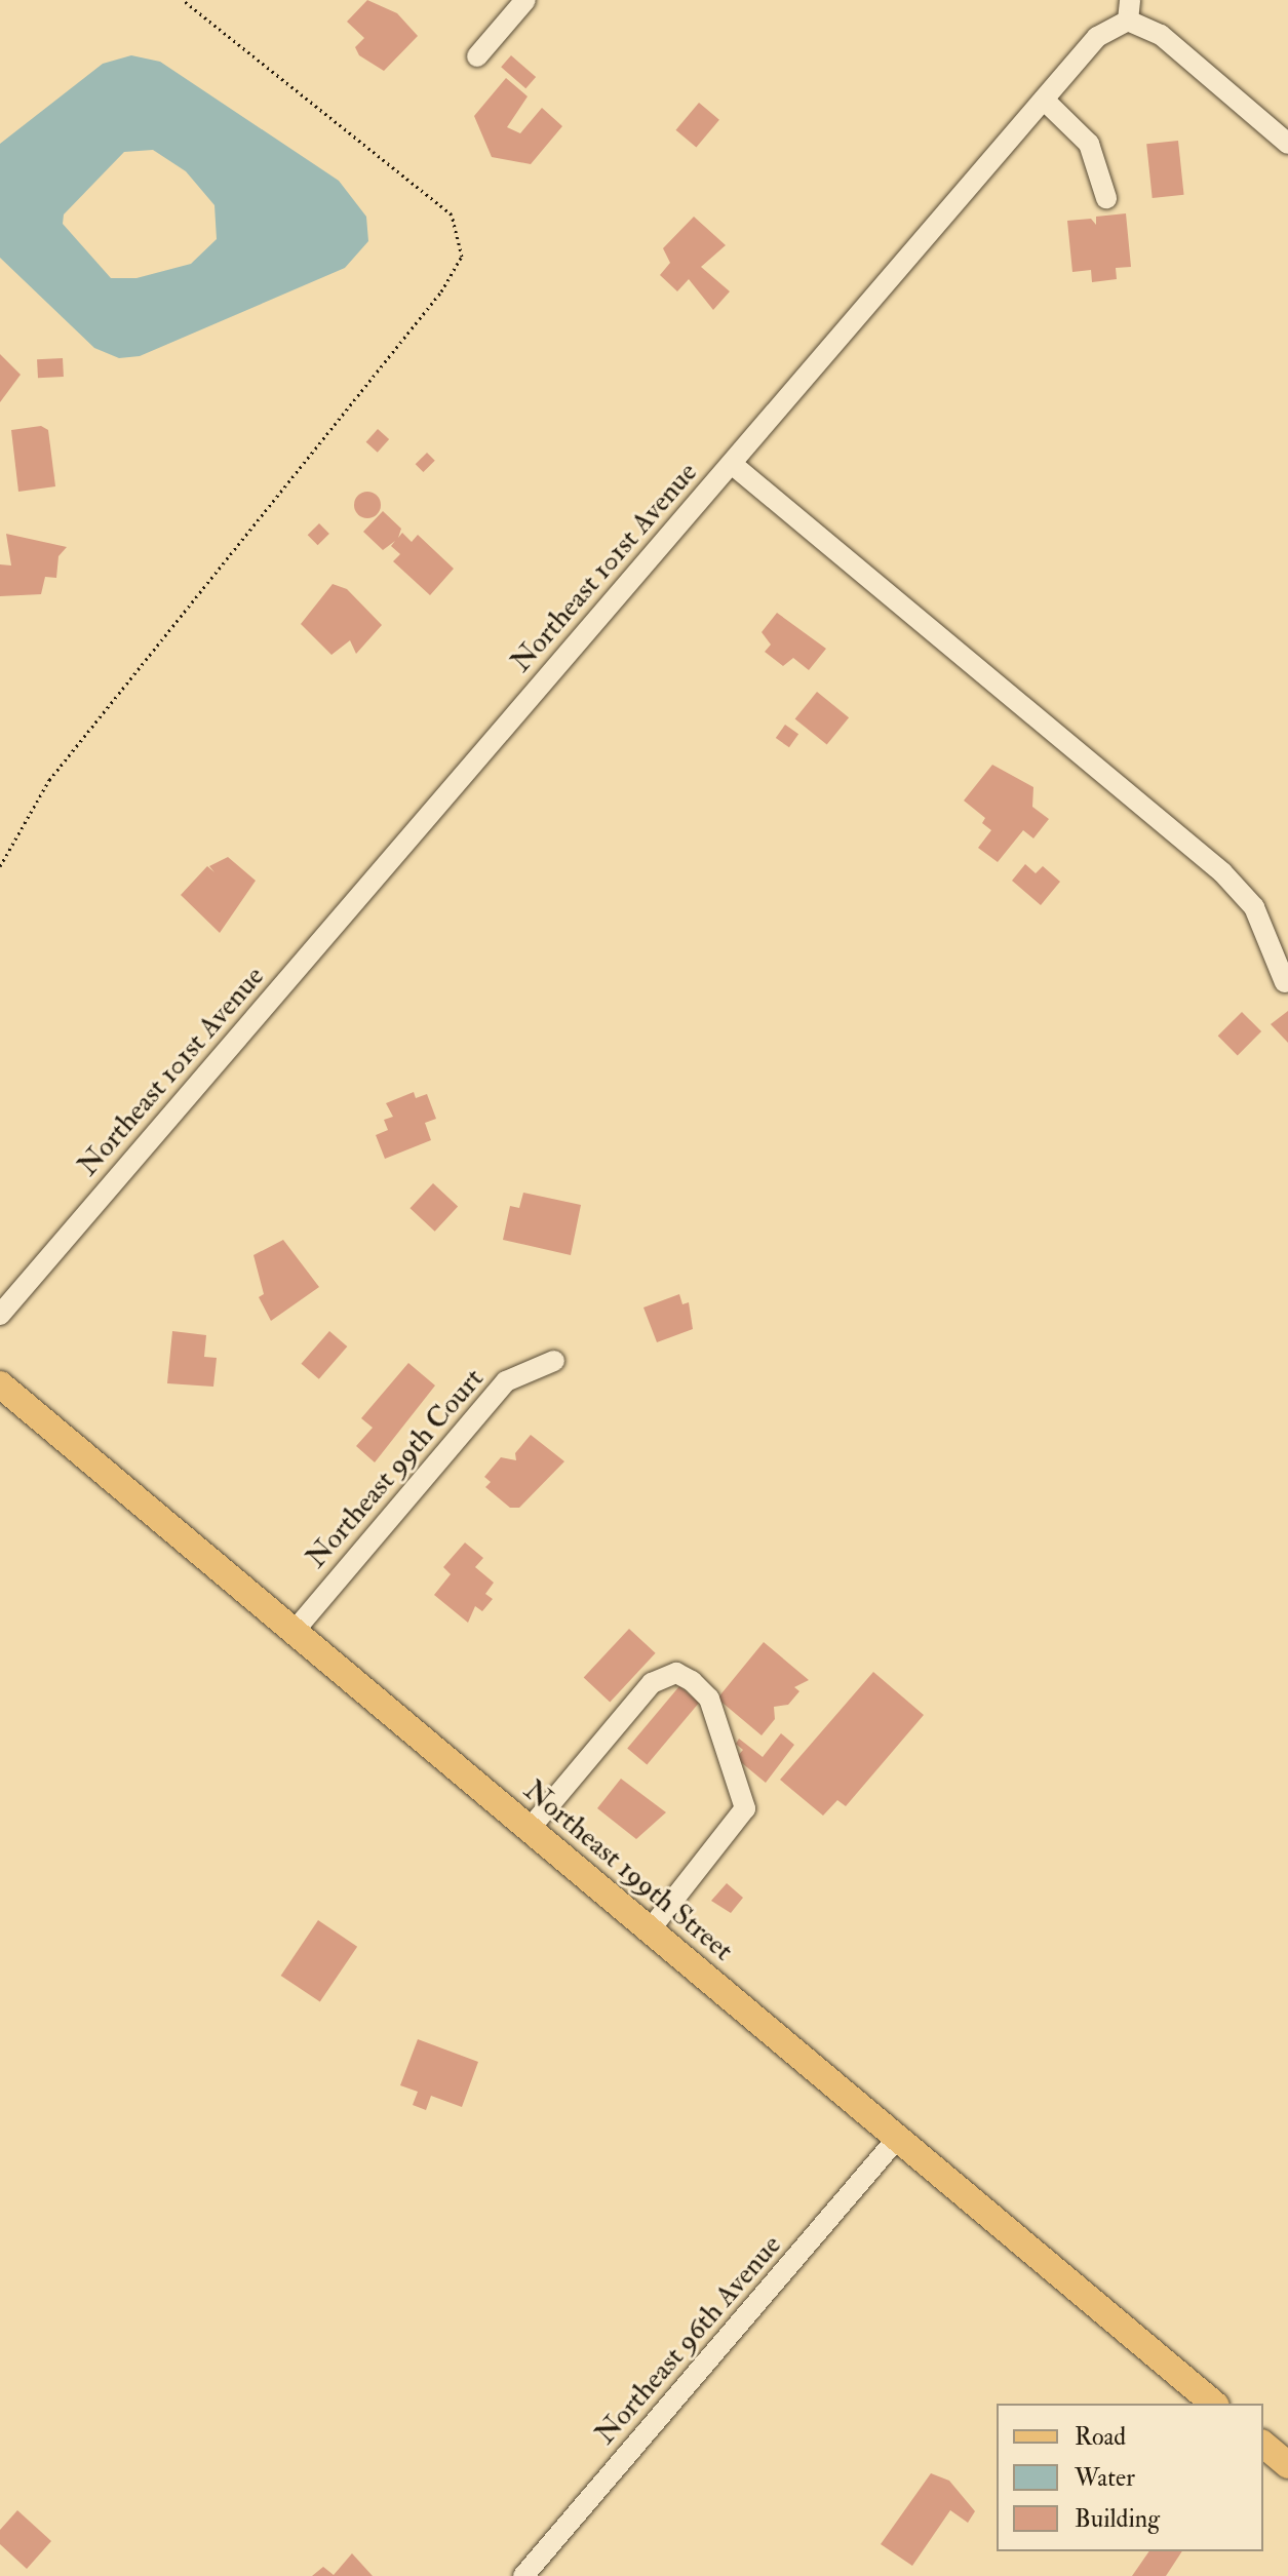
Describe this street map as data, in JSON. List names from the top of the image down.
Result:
{
  "streets": {
    "main road": ["Northeast 199th Street"],
    "street": ["Northeast 101st Avenue", "Northeast 99th Court", "Northeast 96th Avenue"]
  },
  "crossings": [
    ["Northeast 99th Court", "Northeast 199th Street"],
    ["Northeast 199th Street", "Northeast 96th Avenue"]
  ],
  "legend": ["Road", "Water", "Building"]
}
